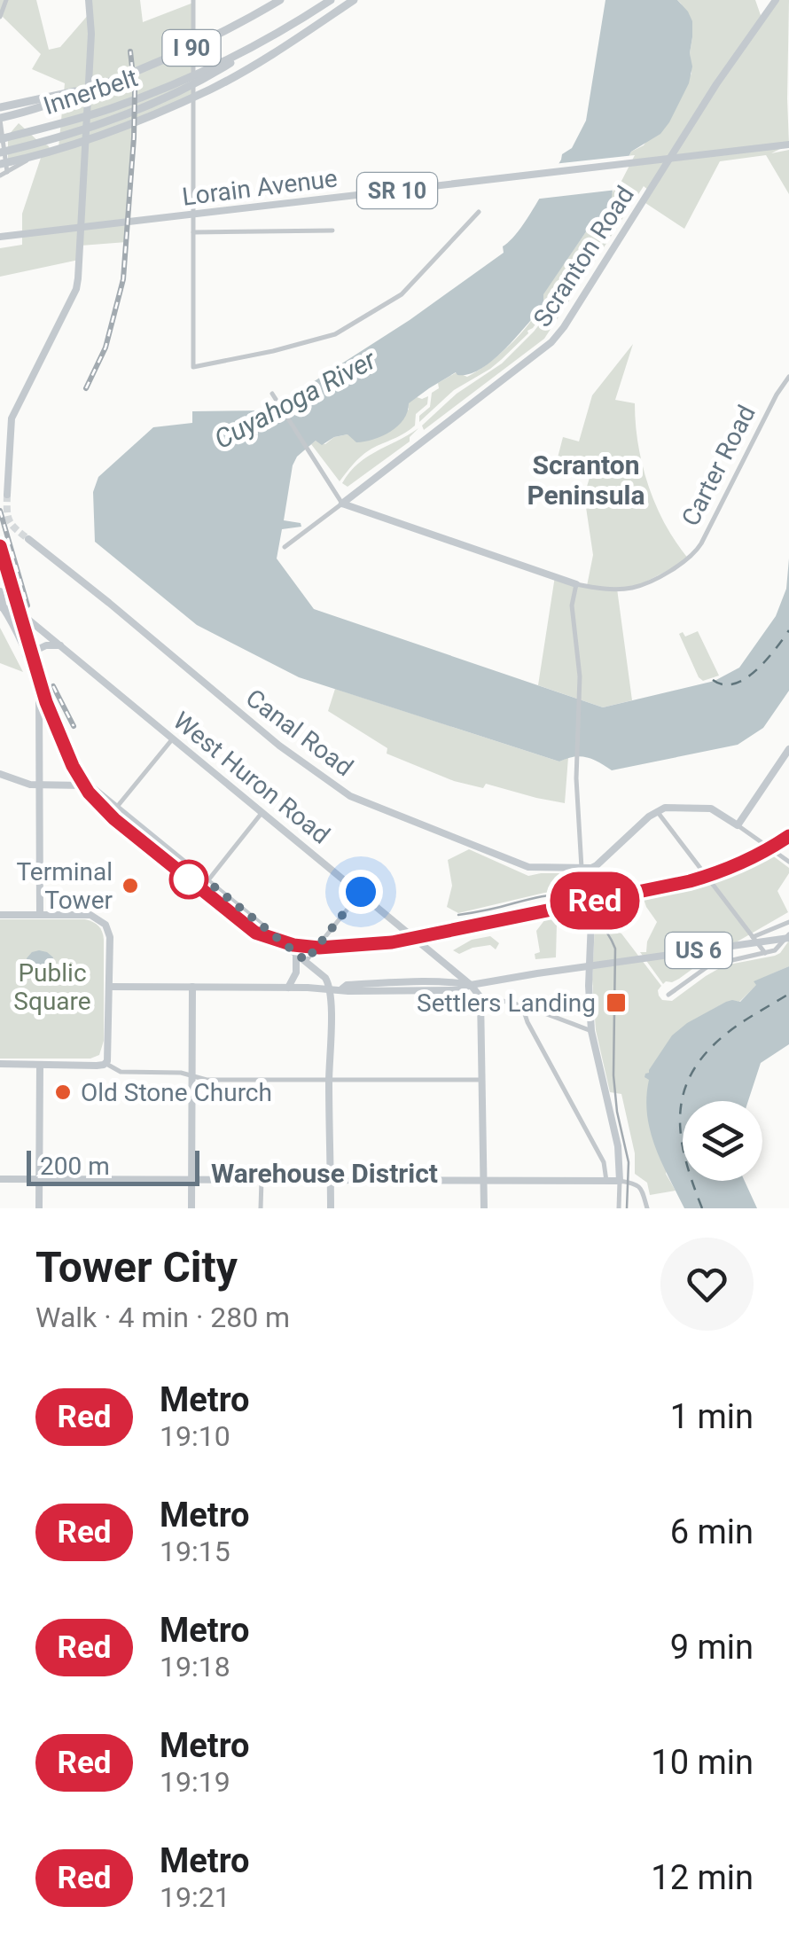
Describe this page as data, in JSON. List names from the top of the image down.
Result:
{
  "streets": {
    "highway": ["I 90", "Innerbelt"],
    "street": [
      "Lorain Avenue",
      "SR 10",
      "Scranton Road",
      "Carter Road",
      "Canal Road",
      "West Huron Road",
      "US 6"
    ]
  },
  "crossings": [
    ["Scranton Road", "Carter Road"],
    ["West Huron Road", "US 6"]
  ],
  "districts": ["Scranton Peninsula", "Warehouse District"],
  "water": ["Cuyahoga River"],
  "parks": ["Public Square"],
  "places": {
    "other": ["Terminal Tower", "Old Stone Church"],
    "transit": ["Settlers Landing"]
  },
  "lines": ["metro line Red"],
  "scale_bar": "200 m",
  "page": {
    "on_map": "Red",
    "scale": "200 m",
    "heading": ["Tower City", "Walk · 4 min · 280 m"],
    "list": [
      {
        "mark": "Red",
        "name": "Metro",
        "note": "19:10",
        "value": "1 min"
      },
      {
        "mark": "Red",
        "name": "Metro",
        "note": "19:15",
        "value": "6 min"
      },
      {
        "mark": "Red",
        "name": "Metro",
        "note": "19:18",
        "value": "9 min"
      },
      {
        "mark": "Red",
        "name": "Metro",
        "note": "19:19",
        "value": "10 min"
      },
      {
        "mark": "Red",
        "name": "Metro",
        "note": "19:21",
        "value": "12 min"
      }
    ]
  }
}
